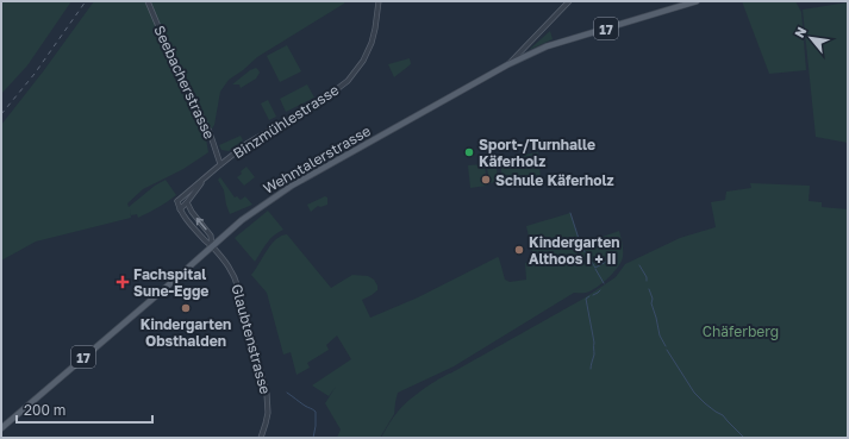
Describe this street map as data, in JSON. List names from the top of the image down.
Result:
{
  "streets": {
    "main road": ["17", "Wehntalerstrasse"],
    "street": ["Seebacherstrasse", "Binzmühlestrasse", "Glaubtenstrasse"]
  },
  "crossings": [
    ["Seebacherstrasse", "Binzmühlestrasse"],
    ["Wehntalerstrasse", "Glaubtenstrasse"]
  ],
  "parks": ["Chäferberg"],
  "places": {
    "other": [
      "Sport-/Turnhalle Käferholz",
      "Schule Käferholz",
      "Kindergarten Althoos I + II",
      "Kindergarten Obsthalden"
    ],
    "health": ["Fachspital Sune-Egge"]
  },
  "scale_bar": "200 m",
  "north": "top left"
}
